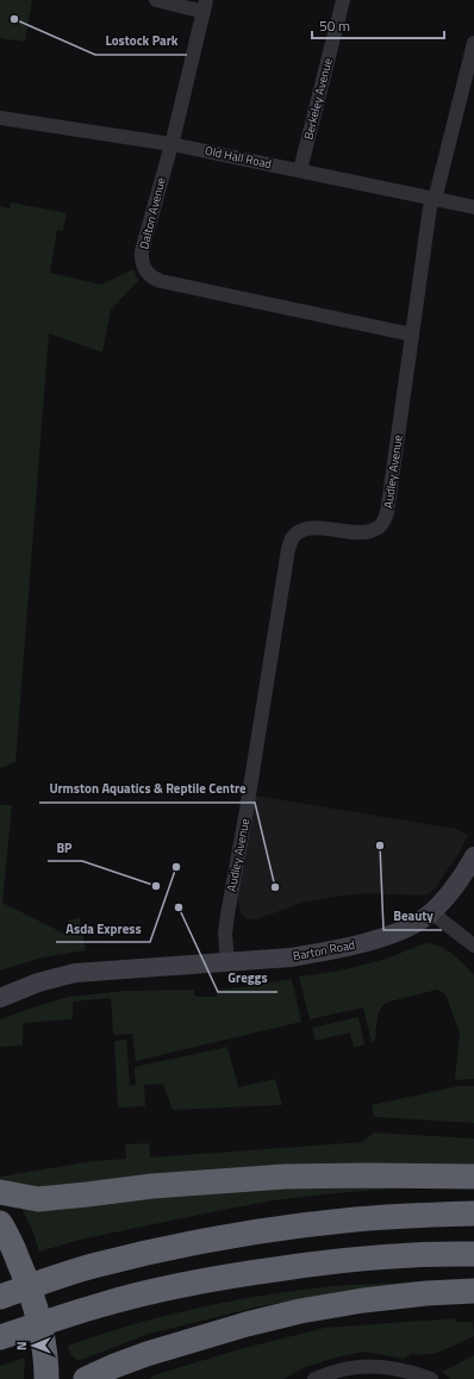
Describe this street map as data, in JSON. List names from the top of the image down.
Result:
{
  "streets": {
    "street": [
      "Berkeley Avenue",
      "Old Hall Road",
      "Dalton Avenue",
      "Audley Avenue",
      "Barton Road"
    ]
  },
  "crossings": [
    ["Berkeley Avenue", "Old Hall Road"],
    ["Old Hall Road", "Dalton Avenue"],
    ["Old Hall Road", "Audley Avenue"],
    ["Dalton Avenue", "Audley Avenue"],
    ["Audley Avenue", "Barton Road"]
  ],
  "places": [
    "Lostock Park",
    "Beauty",
    "Asda Express",
    "BP",
    "Urmston Aquatics & Reptile Centre",
    "Greggs"
  ],
  "scale_bar": "50 m",
  "north": "left"
}
